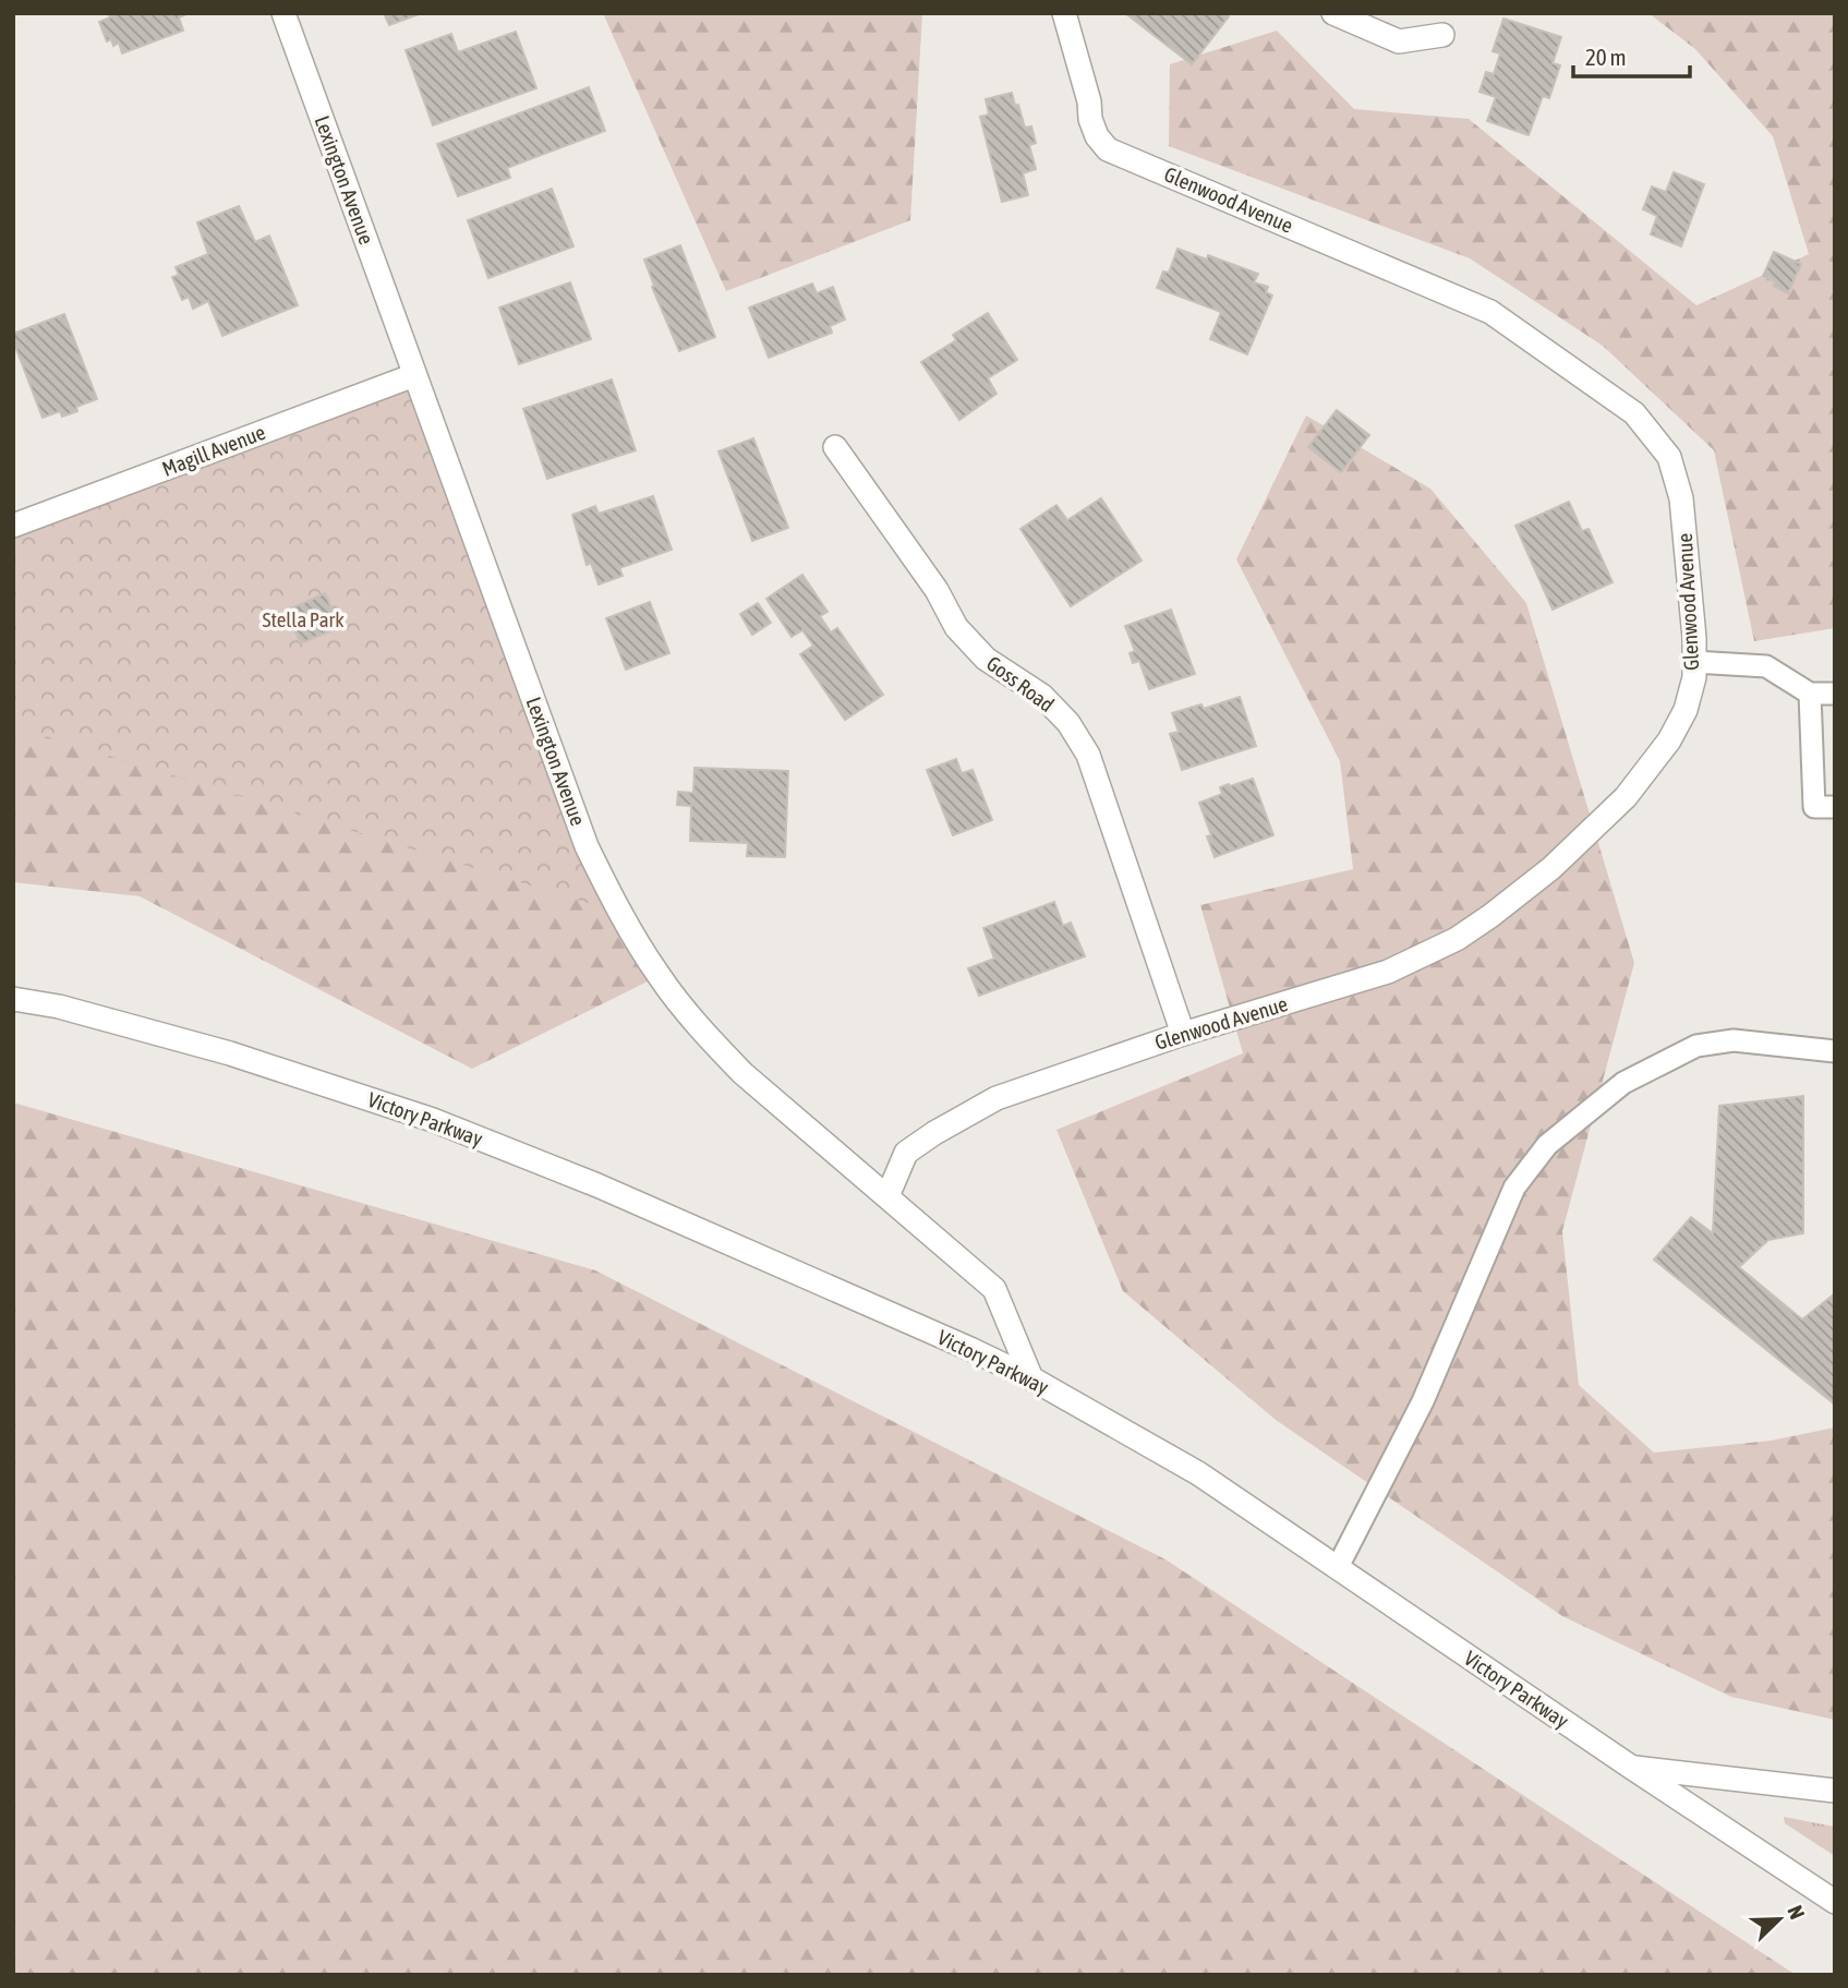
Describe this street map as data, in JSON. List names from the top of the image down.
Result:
{
  "streets": {
    "street": [
      "Lexington Avenue",
      "Glenwood Avenue",
      "Magill Avenue",
      "Goss Road",
      "Victory Parkway"
    ]
  },
  "crossings": [
    ["Lexington Avenue", "Glenwood Avenue"],
    ["Lexington Avenue", "Magill Avenue"],
    ["Lexington Avenue", "Victory Parkway"],
    ["Glenwood Avenue", "Goss Road"]
  ],
  "parks": ["Stella Park"],
  "scale_bar": "20 m",
  "north": "top right"
}
